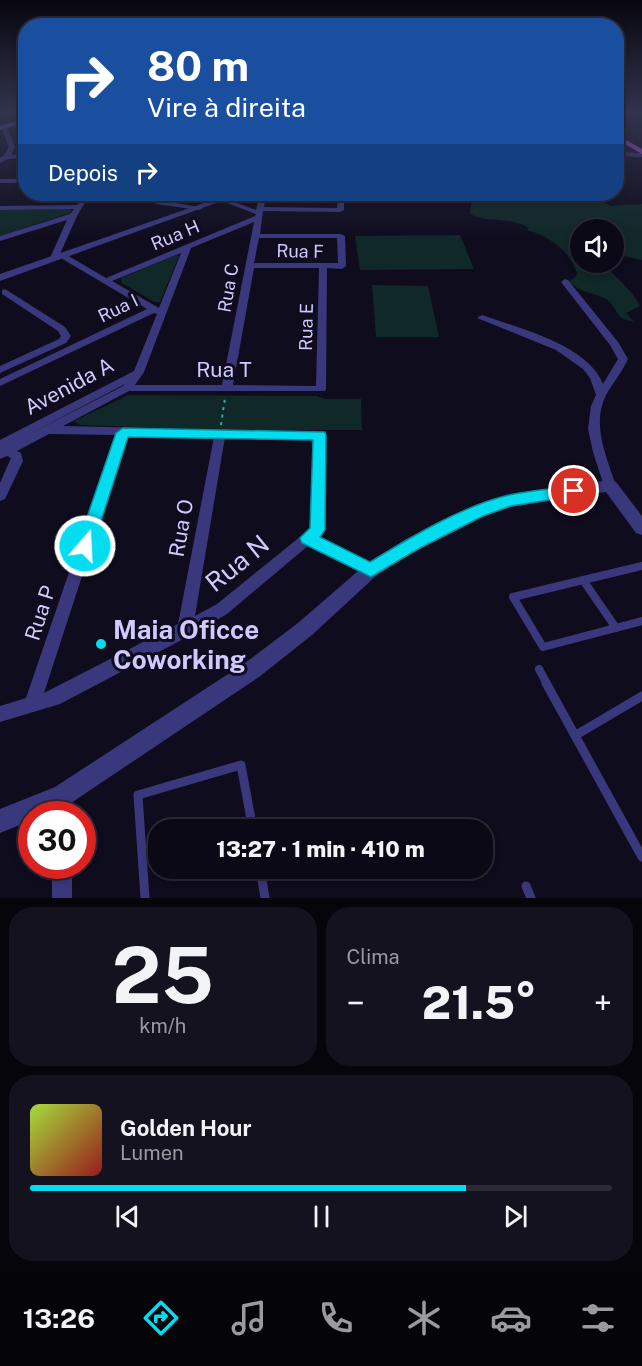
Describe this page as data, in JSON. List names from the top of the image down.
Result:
{
  "streets": {
    "street": [
      "Rua H",
      "Rua F",
      "Rua C",
      "Rua I",
      "Rua E",
      "Rua T",
      "Avenida A",
      "Rua O",
      "Rua N",
      "Rua P"
    ]
  },
  "crossings": [
    ["Rua H", "Rua C"],
    ["Rua H", "Rua I"],
    ["Rua F", "Rua C"],
    ["Rua F", "Rua E"],
    ["Rua C", "Rua T"],
    ["Rua E", "Rua T"],
    ["Rua T", "Avenida A"],
    ["Rua O", "Rua N"],
    ["Rua N", "Rua P"]
  ],
  "places": ["Maia Oficce Coworking"],
  "page": {
    "turn": ["80 m", "Vire à direita"],
    "then": "Depois",
    "limit": "30",
    "trip": "13:27 · 1 min · 410 m",
    "tile": [
      ["25", "km/h"],
      "Clima"
    ],
    "heat": ["−", "21.5°", "+"],
    "song": ["Golden Hour", "Lumen"],
    "tabs": "13:26"
  }
}
